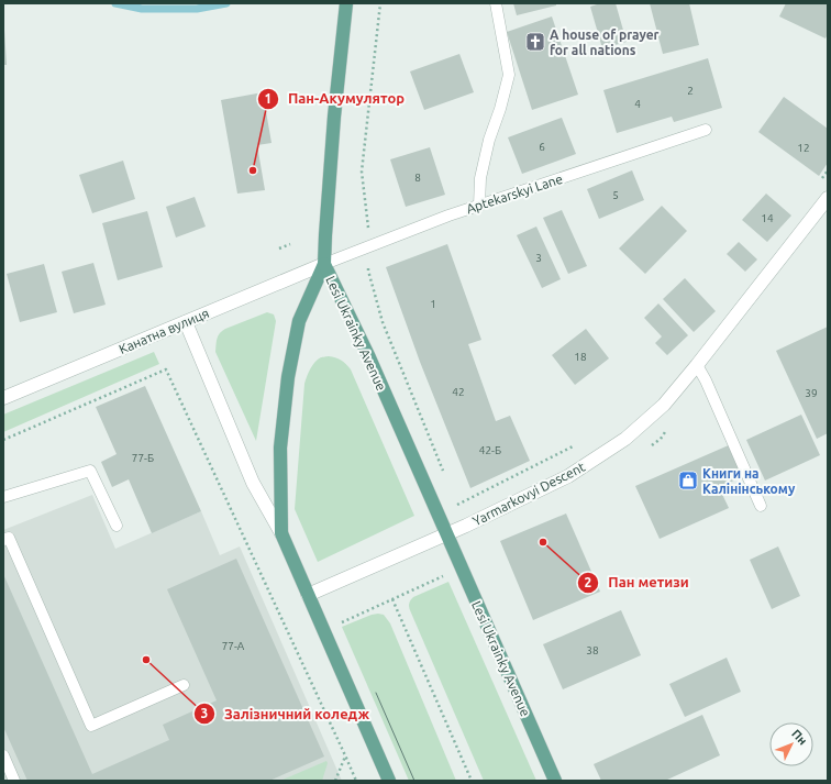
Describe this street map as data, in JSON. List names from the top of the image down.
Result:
{
  "streets": {
    "main road": ["Lesi Ukrainky Avenue"],
    "street": ["Канатна вулиця", "Yarmarkovyi Descent"],
    "lane": ["Aptekarskyi Lane"]
  },
  "crossings": [
    ["Aptekarskyi Lane", "Канатна вулиця"],
    ["Aptekarskyi Lane", "Lesi Ukrainky Avenue"],
    ["Канатна вулиця", "Lesi Ukrainky Avenue"],
    ["Lesi Ukrainky Avenue", "Yarmarkovyi Descent"]
  ],
  "places": {
    "church": ["A house of prayer for all nations"],
    "other": ["Пан-Акумулятор", "Пан метизи", "Залізничний коледж"],
    "shop": ["Книги на Калінінському"]
  },
  "house_numbers": [
    "2",
    "4",
    "6",
    "12",
    "8",
    "5",
    "14",
    "3",
    "1",
    "18",
    "42",
    "39",
    "42-Б",
    "77-Б",
    "77-А",
    "38"
  ],
  "north": "top right"
}
